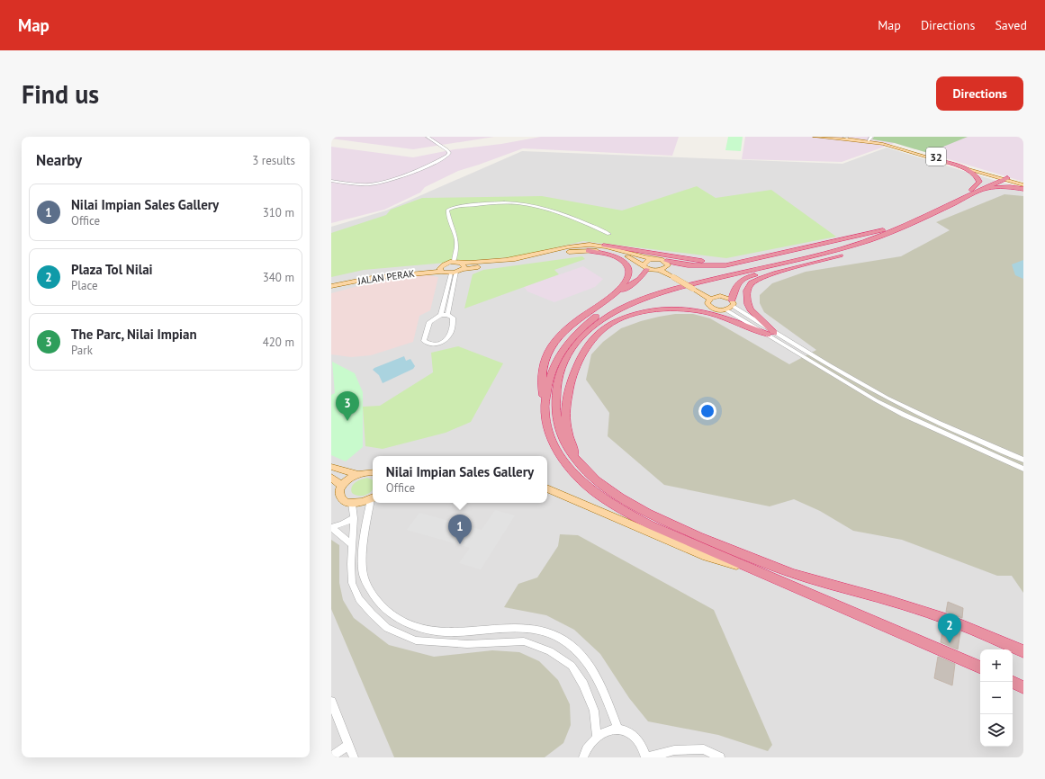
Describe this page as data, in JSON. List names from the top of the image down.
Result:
{
  "streets": {
    "main road": ["32", "JALAN PERAK"]
  },
  "page": {
    "header": "Map",
    "nav": ["Map", "Directions", "Saved"],
    "buttons": "Directions",
    "title": "Find us",
    "heading": ["Nearby", "3 results"],
    "list": [
      {
        "mark": "1",
        "name": "Nilai Impian Sales Gallery",
        "note": "Office",
        "value": "310 m"
      },
      {
        "mark": "2",
        "name": "Plaza Tol Nilai",
        "note": "Place",
        "value": "340 m"
      },
      {
        "mark": "3",
        "name": "The Parc, Nilai Impian",
        "note": "Park",
        "value": "420 m"
      }
    ],
    "pins": ["3", "1", "2"],
    "popup": ["Nilai Impian Sales Gallery", "Office"],
    "map_buttons": ["+", "−"]
  }
}
